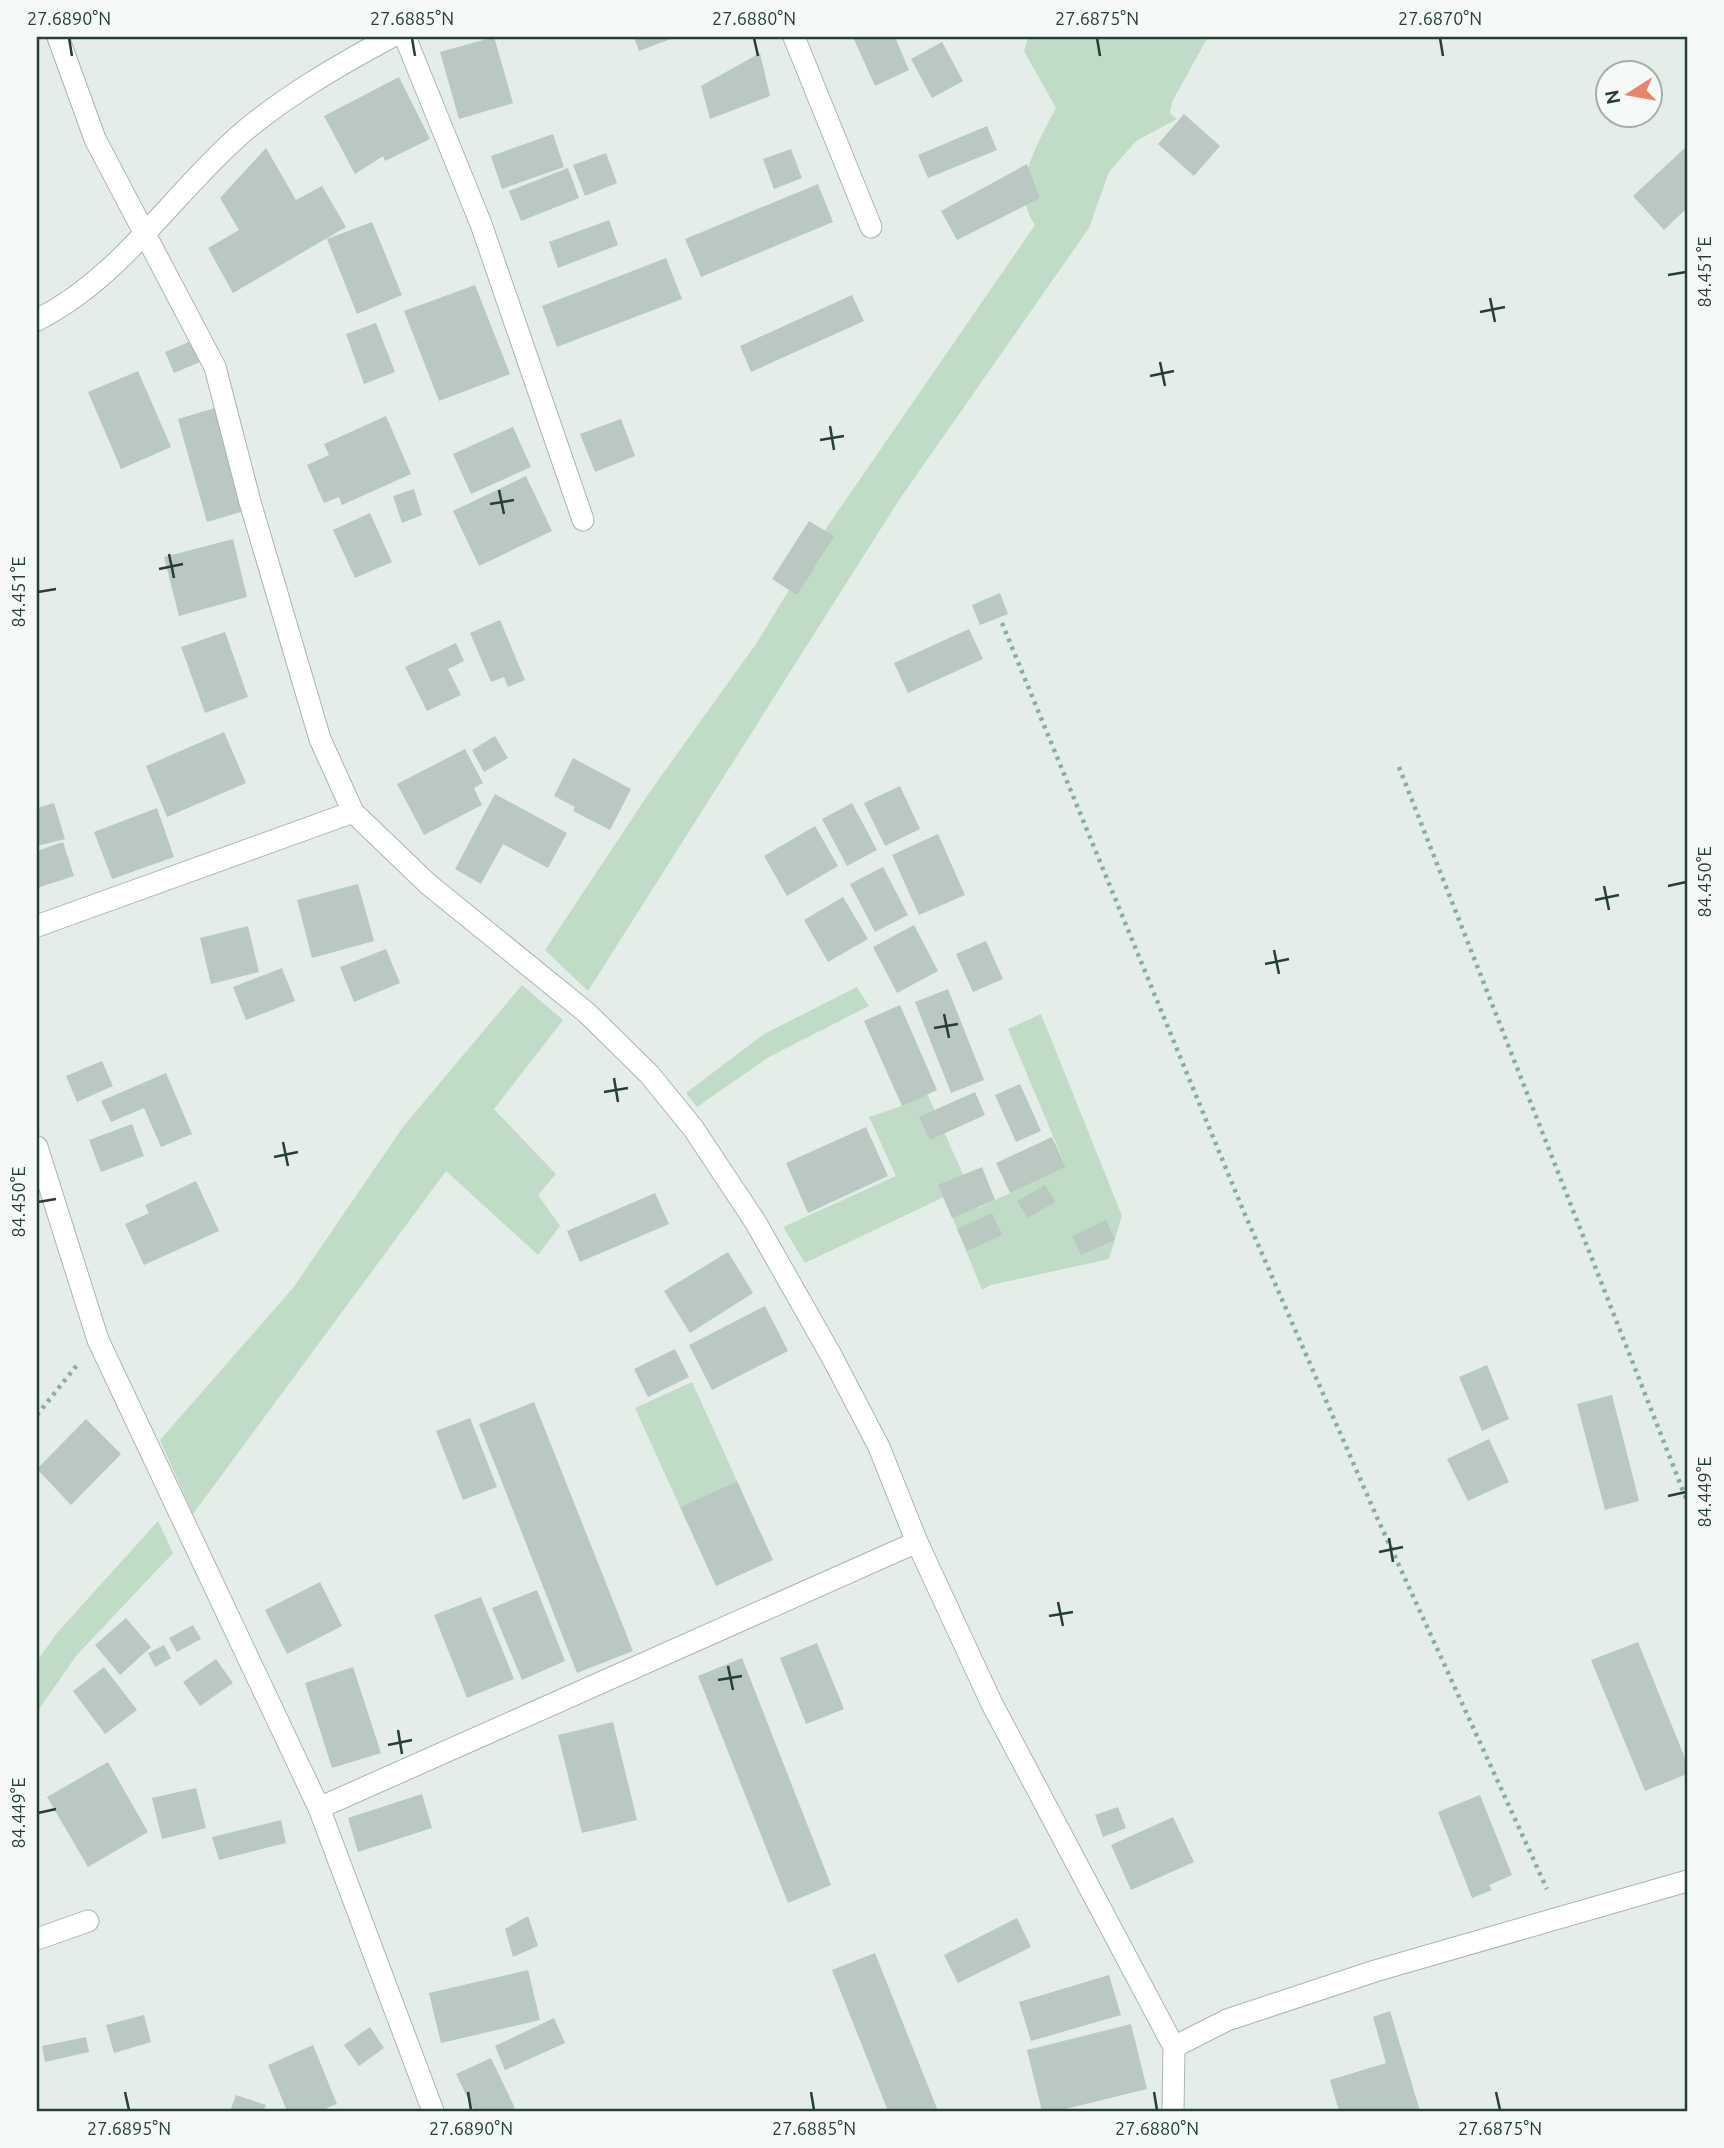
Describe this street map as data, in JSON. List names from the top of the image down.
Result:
{
  "north": "left",
  "coordinates": [
    "27.6890°N",
    "27.6885°N",
    "27.6880°N",
    "27.6875°N",
    "27.6870°N",
    "84.451°E",
    "84.450°E",
    "84.449°E",
    "27.6895°N"
  ]
}
